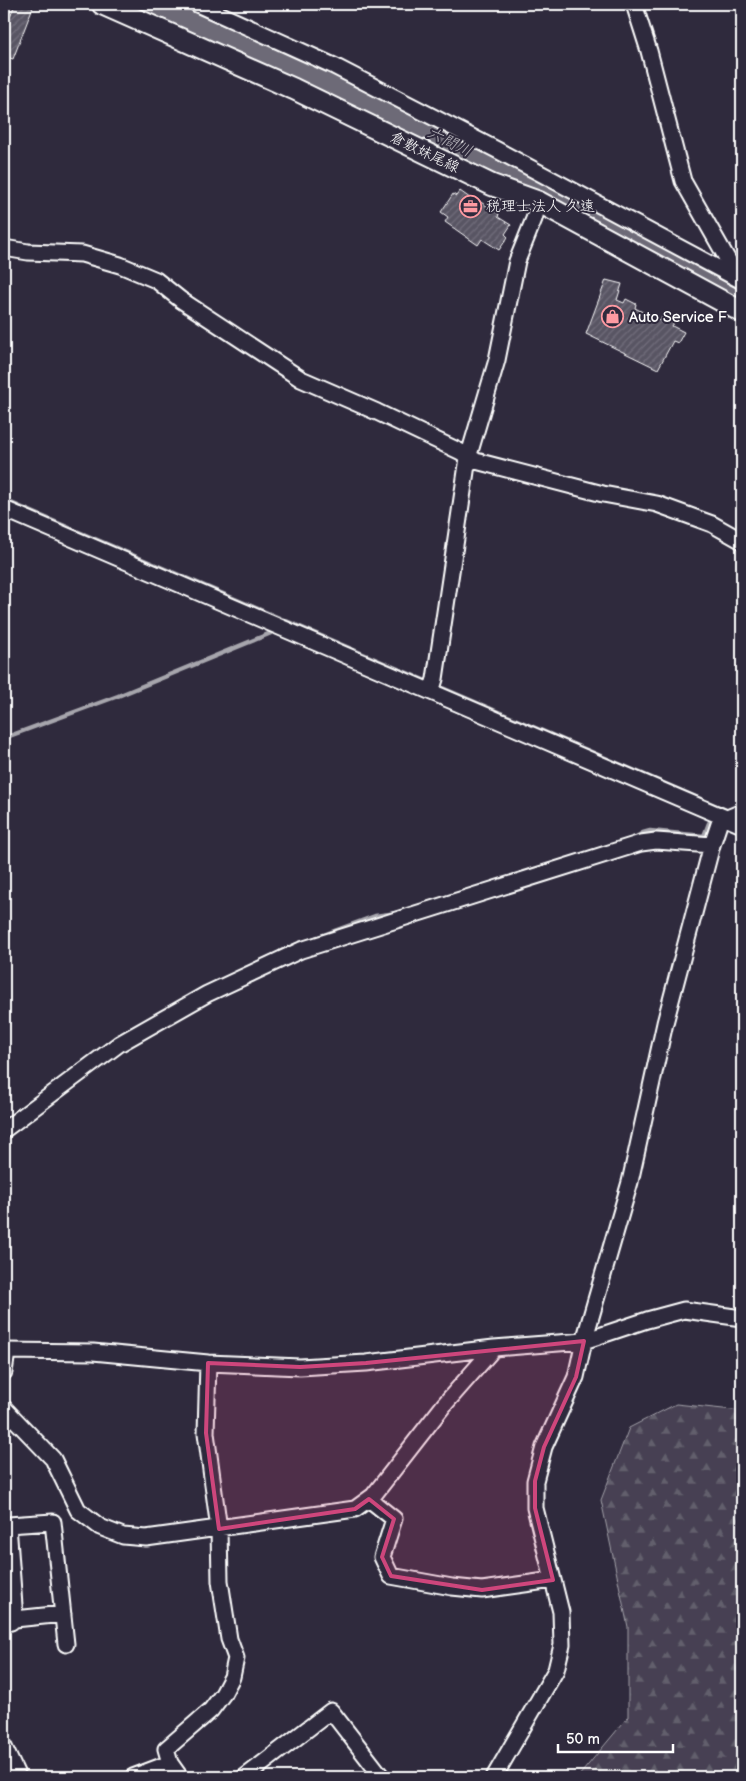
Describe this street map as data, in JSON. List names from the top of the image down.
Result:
{
  "streets": {
    "main road": ["倉敷妹尾線"]
  },
  "water": ["六間川"],
  "places": {
    "office": ["税理士法人 久遠"],
    "shop": ["Auto Service F"]
  },
  "scale_bar": "50 m"
}
